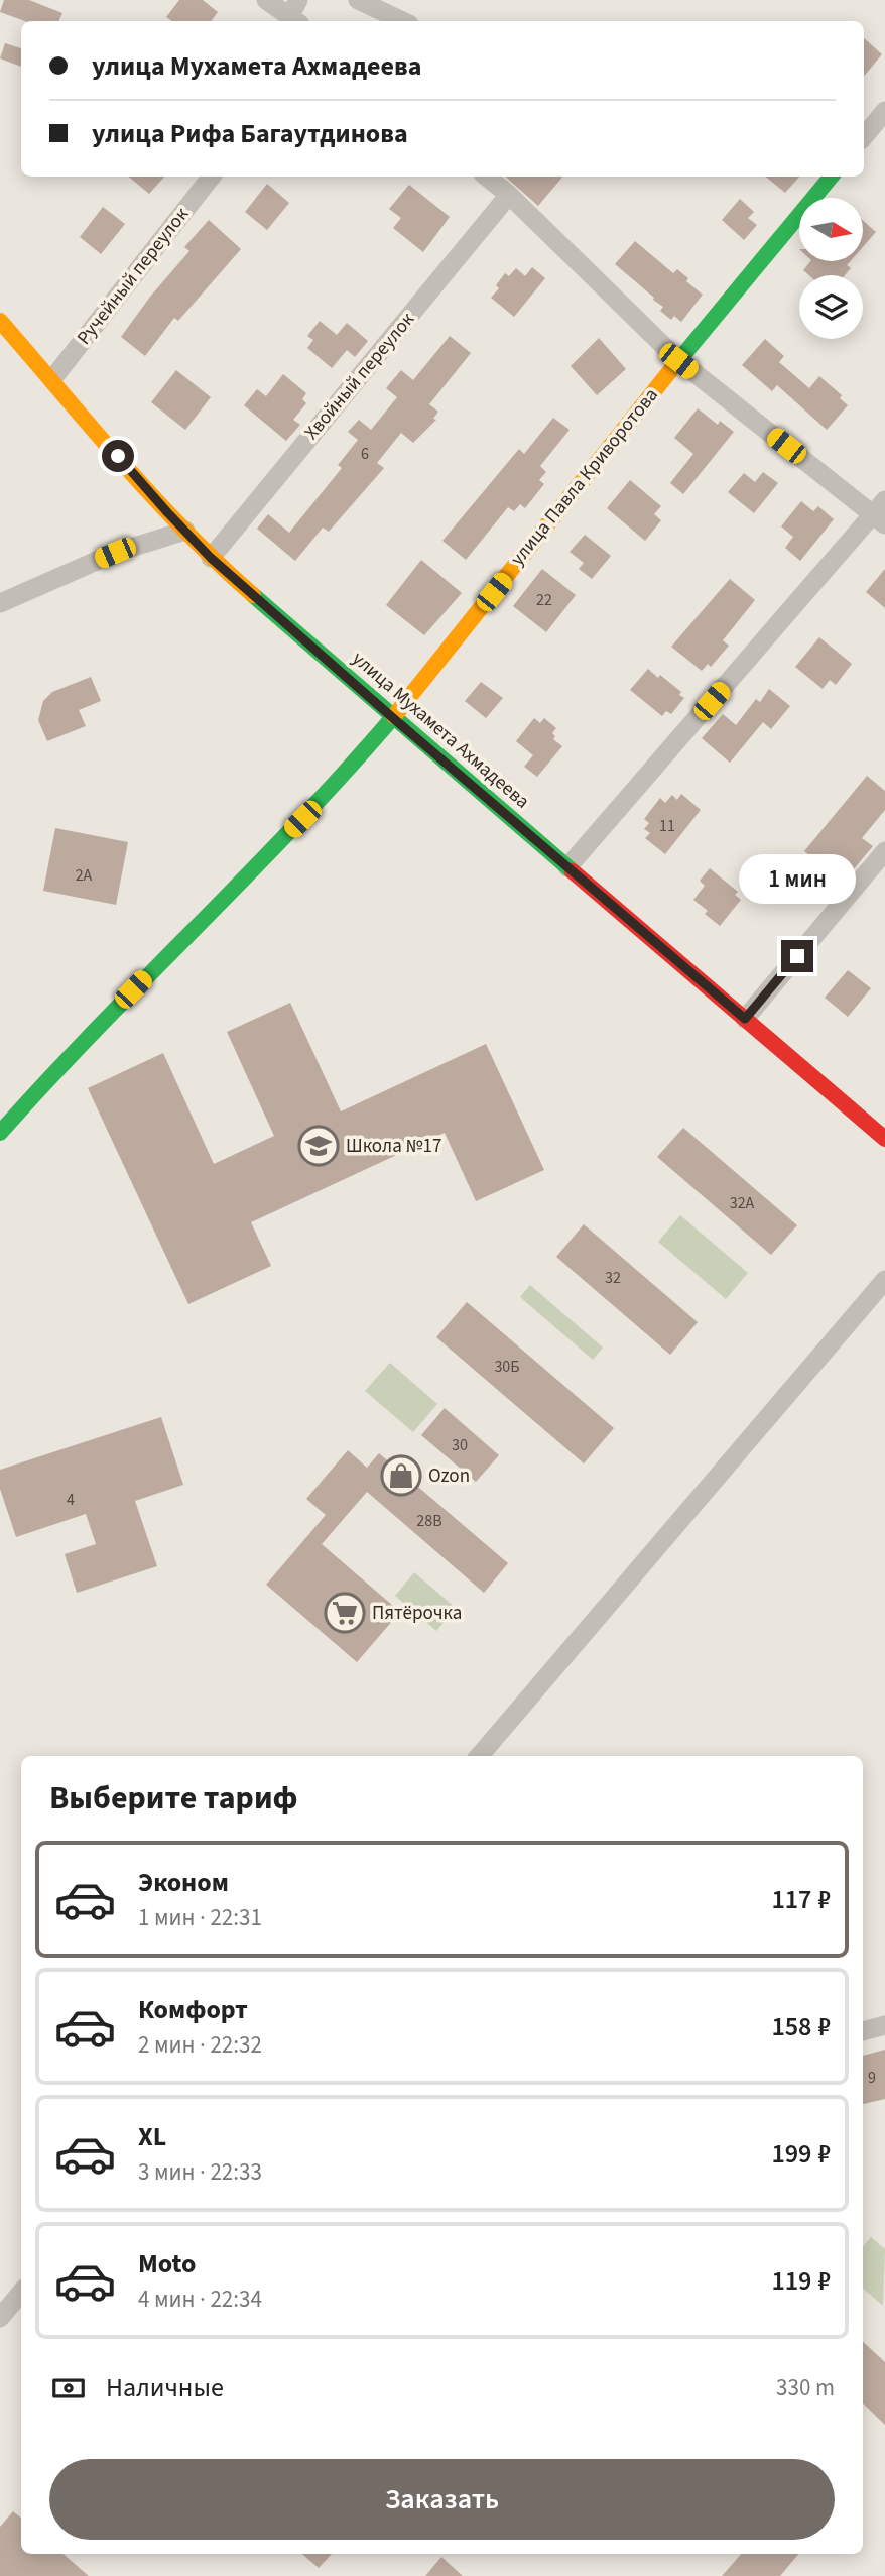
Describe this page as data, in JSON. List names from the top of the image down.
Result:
{
  "streets": {
    "street": [
      "Ручейный переулок",
      "Хвойный переулок",
      "улица Павла Криворотова",
      "улица Мухамета Ахмадеева"
    ]
  },
  "crossings": [
    ["Ручейный переулок", "улица Мухамета Ахмадеева"],
    ["Хвойный переулок", "улица Мухамета Ахмадеева"],
    ["улица Павла Криворотова", "улица Мухамета Ахмадеева"]
  ],
  "places": {
    "school or university": ["Школа №17"],
    "shop": ["Ozon"],
    "supermarket": ["Пятёрочка"]
  },
  "house_numbers": [
    "6",
    "22",
    "11",
    "2А",
    "32А",
    "32",
    "30Б",
    "30",
    "4",
    "28В",
    "9"
  ],
  "north": "right",
  "page": {
    "banner": ["улица Мухамета Ахмадеева", "улица Рифа Багаутдинова"],
    "bubble": "1 мин",
    "heading": "Выберите тариф",
    "list": [
      {
        "name": "Эконом",
        "note": "1 мин · 22:31",
        "value": "117 ₽"
      },
      {
        "name": "Комфорт",
        "note": "2 мин · 22:32",
        "value": "158 ₽"
      },
      {
        "name": "XL",
        "note": "3 мин · 22:33",
        "value": "199 ₽"
      },
      {
        "name": "Moto",
        "note": "4 мин · 22:34",
        "value": "119 ₽"
      }
    ],
    "pay": ["Наличные", "330 m"],
    "buttons": "Заказать"
  }
}
